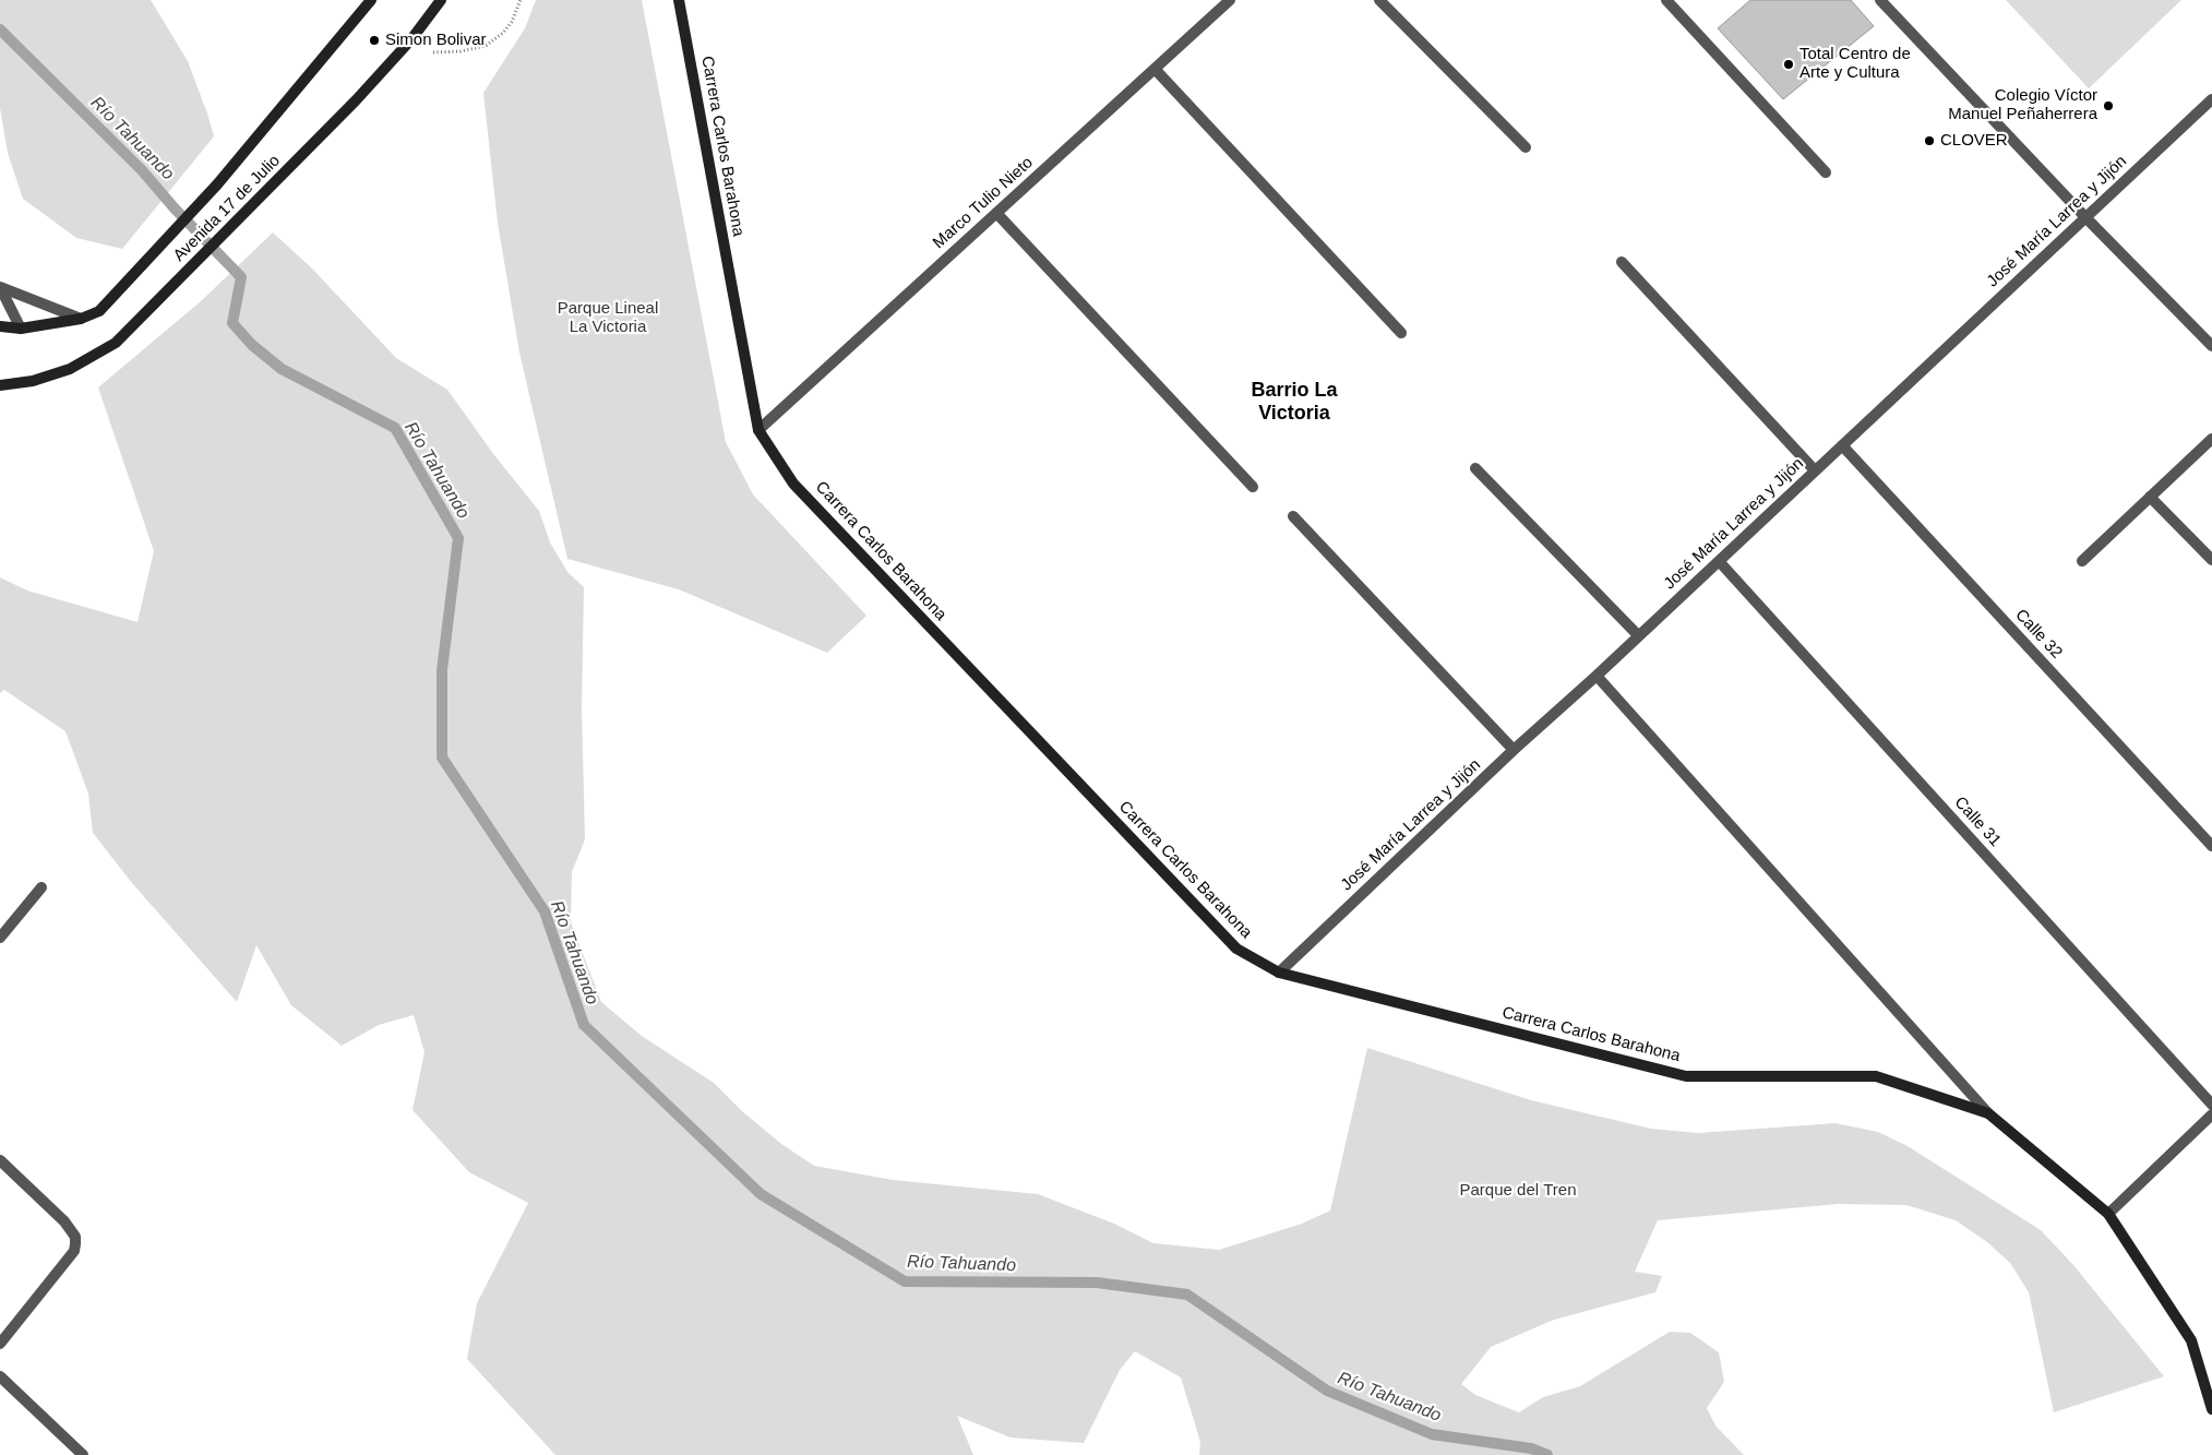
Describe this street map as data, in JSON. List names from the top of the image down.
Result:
{
  "streets": {
    "street": [
      "Carrera Carlos Barahona",
      "Marco Tulio Nieto",
      "Avenida 17 de Julio",
      "José María Larrea y Jijón",
      "Calle 32",
      "Calle 31"
    ]
  },
  "crossings": [
    ["Carrera Carlos Barahona", "Marco Tulio Nieto"],
    ["Carrera Carlos Barahona", "José María Larrea y Jijón"],
    ["José María Larrea y Jijón", "Calle 32"],
    ["José María Larrea y Jijón", "Calle 31"]
  ],
  "districts": ["Barrio La Victoria"],
  "water": ["Río Tahuando"],
  "parks": ["Parque Lineal La Victoria", "Parque del Tren"],
  "places": [
    "Simon Bolivar",
    "Total Centro de Arte y Cultura",
    "Colegio Víctor Manuel Peñaherrera",
    "CLOVER"
  ]
}
